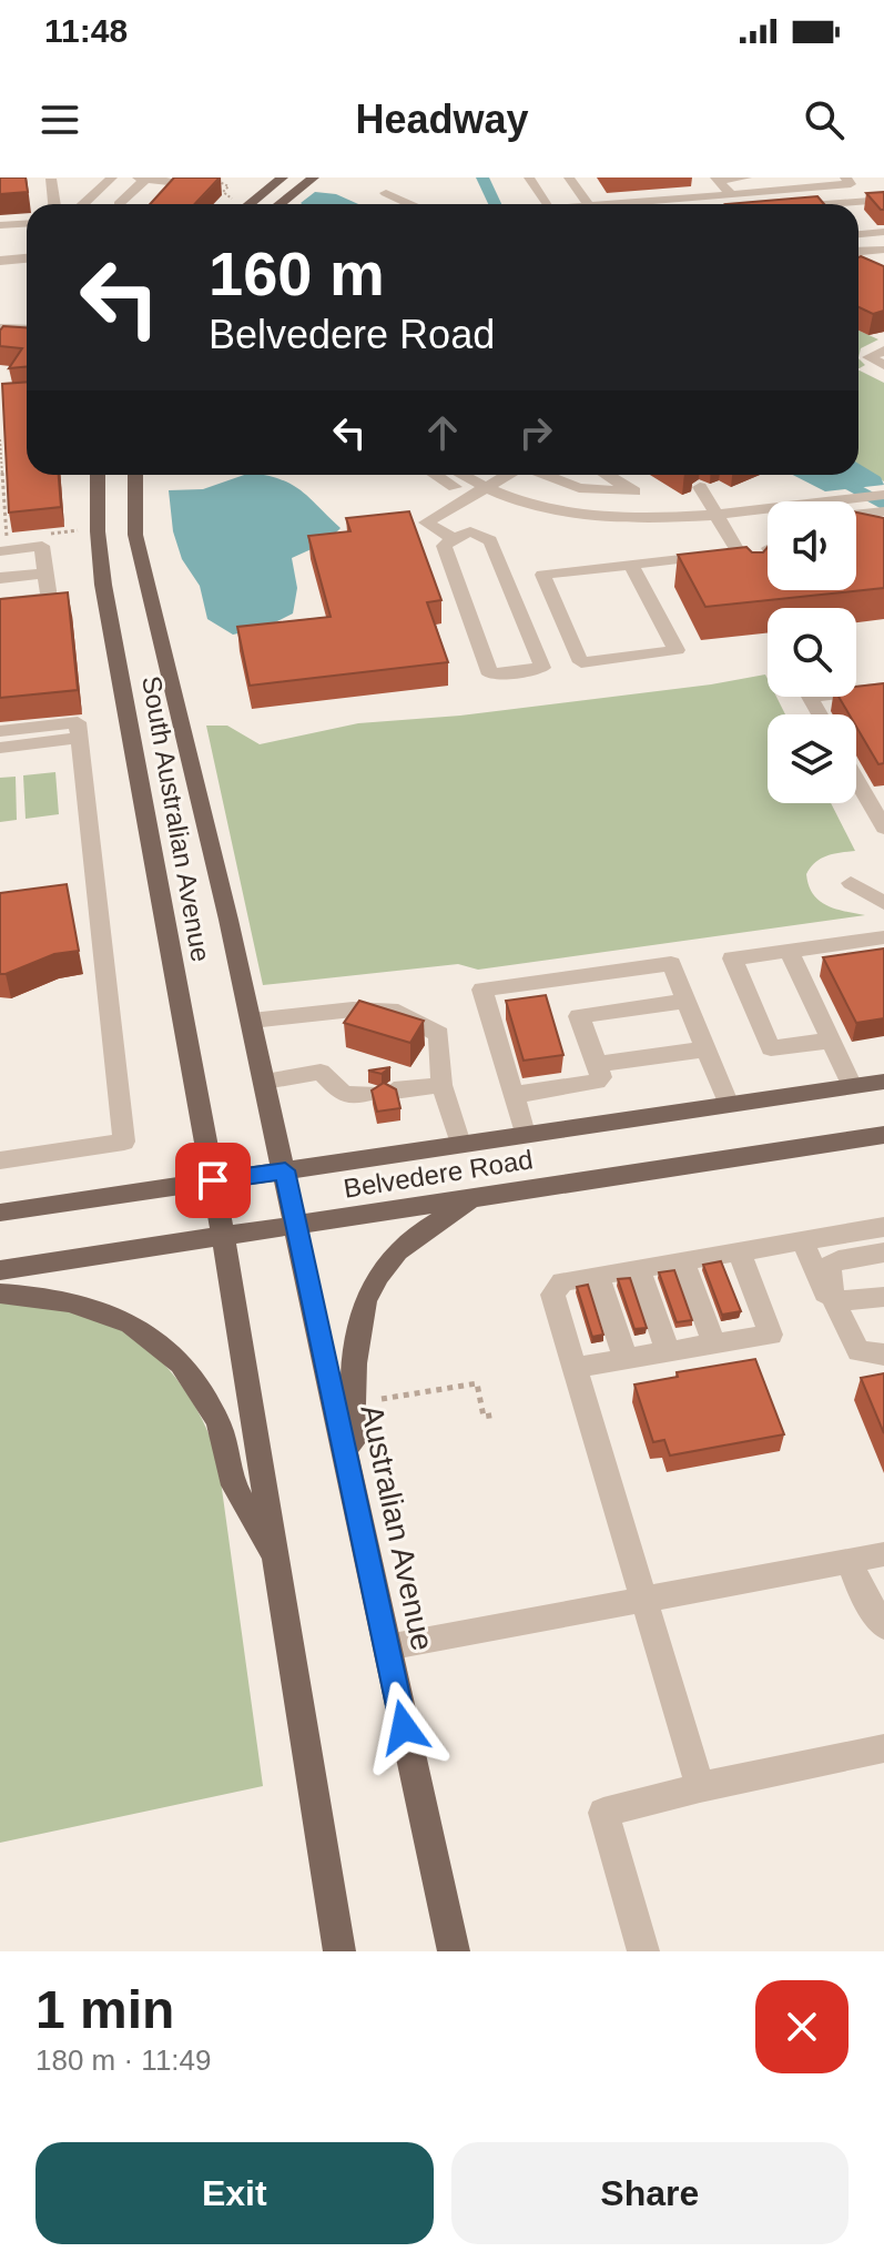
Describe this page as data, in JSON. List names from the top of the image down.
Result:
{
  "streets": {
    "main road": ["South Australian Avenue", "Belvedere Road", "Australian Avenue"]
  },
  "crossings": [
    ["South Australian Avenue", "Belvedere Road"],
    ["South Australian Avenue", "Australian Avenue"],
    ["Belvedere Road", "Australian Avenue"]
  ],
  "page": {
    "status": "11:48",
    "header": "Headway",
    "turn": ["160 m", "Belvedere Road"],
    "heading": ["1 min", "180 m · 11:49"],
    "buttons": ["Exit", "Share"]
  }
}
